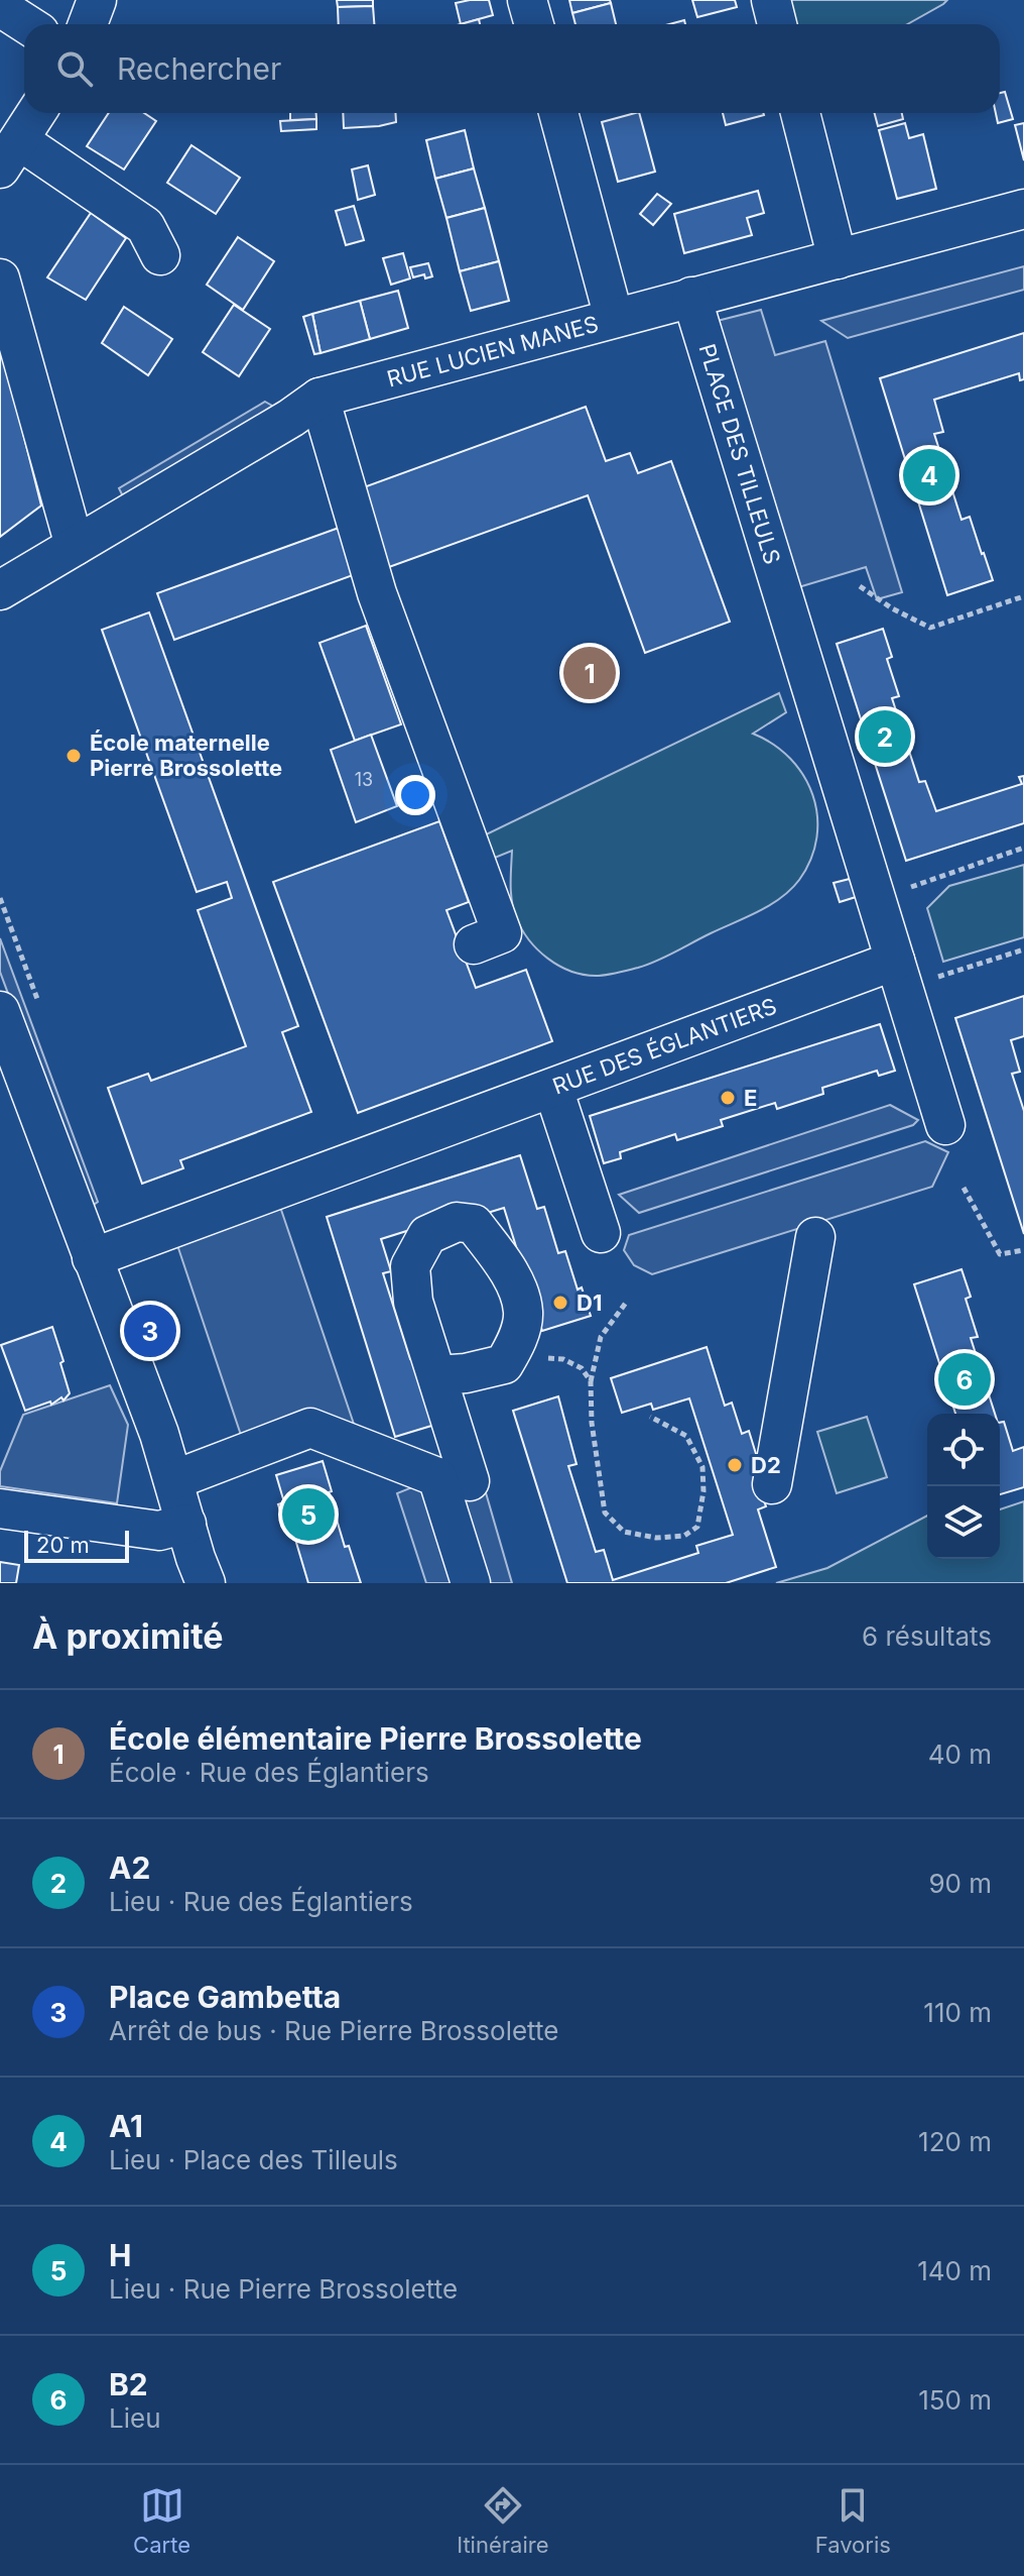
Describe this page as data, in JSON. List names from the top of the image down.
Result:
{
  "streets": {
    "street": ["RUE LUCIEN MANES", "PLACE DES TILLEULS", "RUE DES ÉGLANTIERS"]
  },
  "crossings": [
    ["RUE LUCIEN MANES", "PLACE DES TILLEULS"]
  ],
  "places": [
    "École maternelle Pierre Brossolette",
    "E",
    "D1",
    "D2"
  ],
  "house_numbers": ["13"],
  "scale_bar": "20 m",
  "page": {
    "search": "Rechercher",
    "pins": [
      "4",
      "1",
      "2",
      "3",
      "6",
      "5"
    ],
    "scale": "20 m",
    "heading": ["À proximité", "6 résultats"],
    "list": [
      {
        "mark": "1",
        "name": "École élémentaire Pierre Brossolette",
        "note": "École · Rue des Églantiers",
        "value": "40 m"
      },
      {
        "mark": "2",
        "name": "A2",
        "note": "Lieu · Rue des Églantiers",
        "value": "90 m"
      },
      {
        "mark": "3",
        "name": "Place Gambetta",
        "note": "Arrêt de bus · Rue Pierre Brossolette",
        "value": "110 m"
      },
      {
        "mark": "4",
        "name": "A1",
        "note": "Lieu · Place des Tilleuls",
        "value": "120 m"
      },
      {
        "mark": "5",
        "name": "H",
        "note": "Lieu · Rue Pierre Brossolette",
        "value": "140 m"
      },
      {
        "mark": "6",
        "name": "B2",
        "note": "Lieu",
        "value": "150 m"
      }
    ],
    "nav": ["Carte", "Itinéraire", "Favoris"]
  }
}
